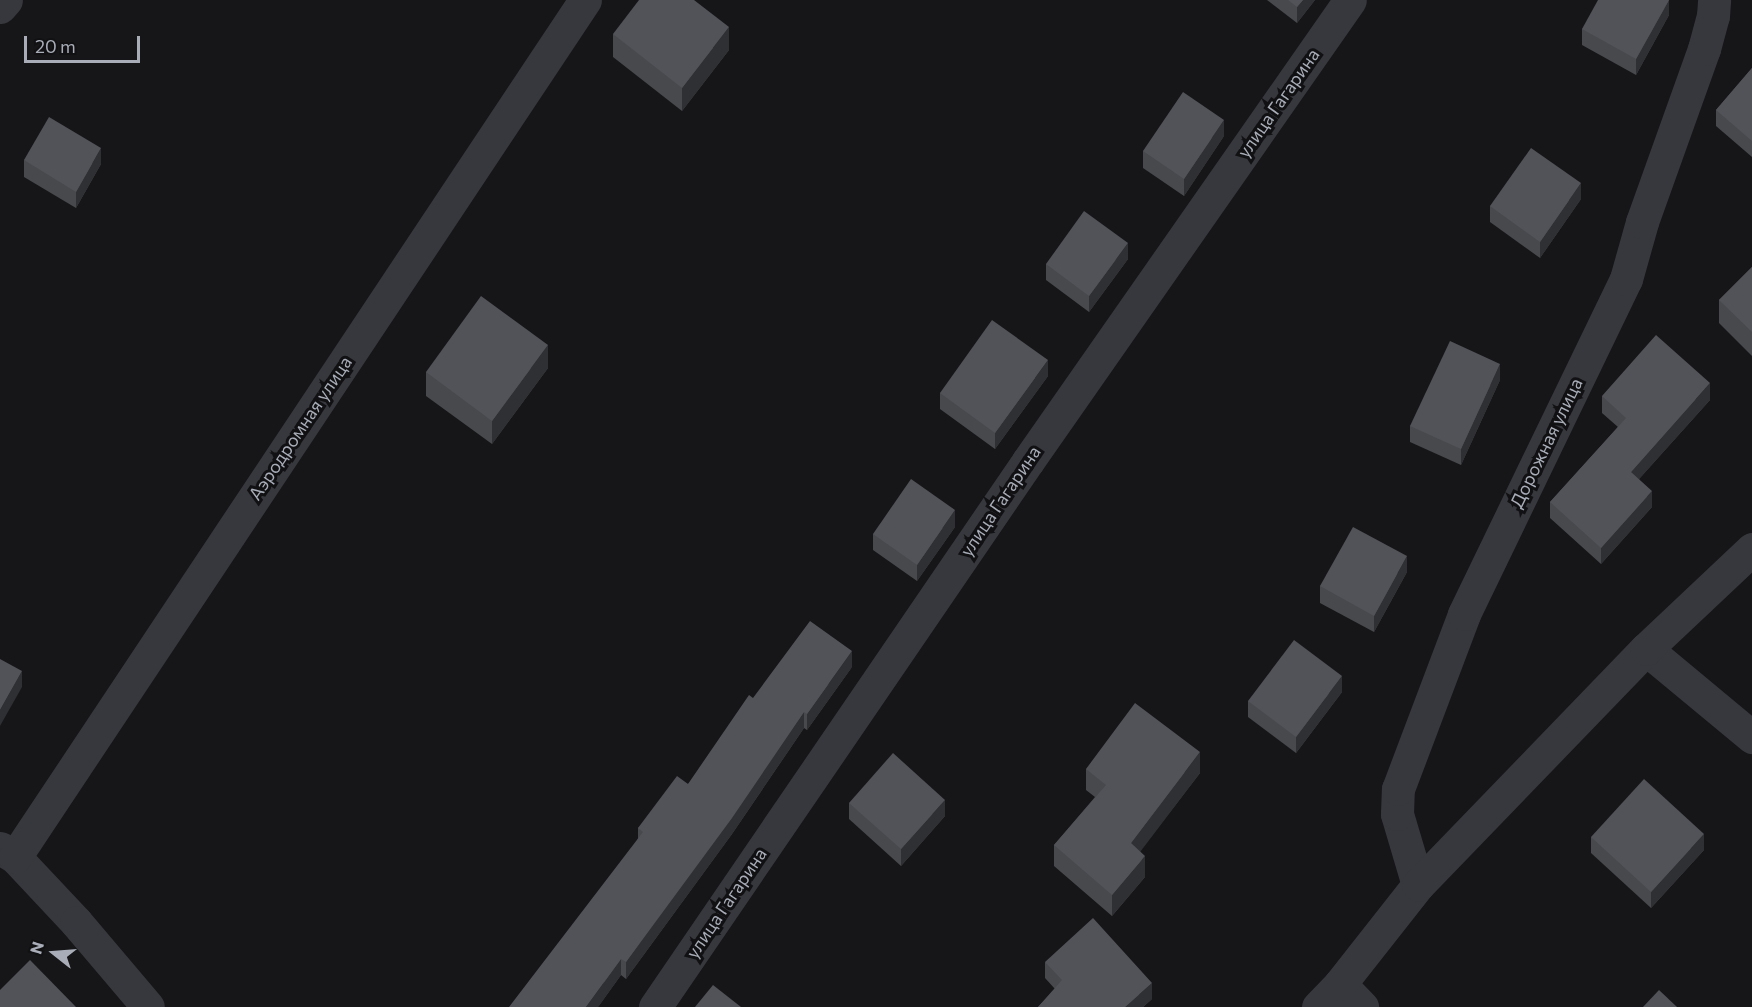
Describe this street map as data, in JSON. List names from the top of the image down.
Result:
{
  "streets": {
    "street": ["улица Гагарина", "Аэродромная улица", "Дорожная улица"]
  },
  "scale_bar": "20 m",
  "north": "left"
}
